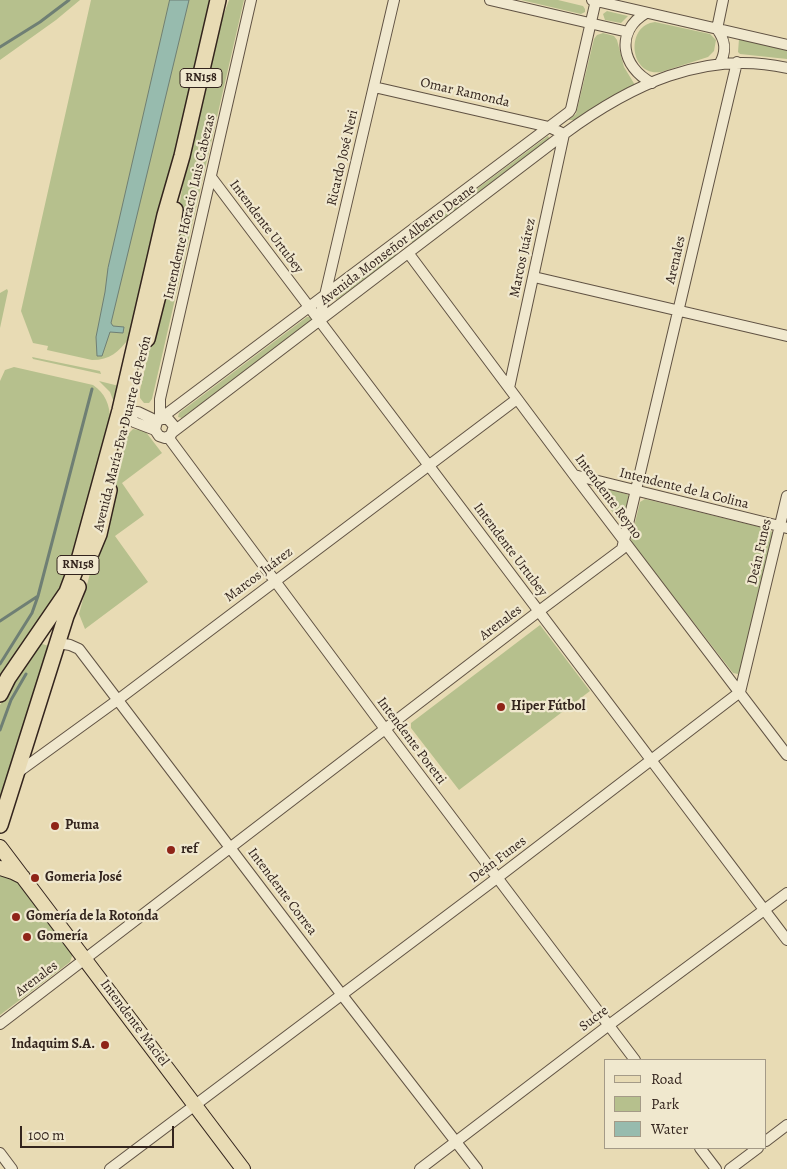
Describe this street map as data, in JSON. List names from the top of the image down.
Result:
{
  "streets": {
    "highway": ["RN158", "Avenida María Eva Duarte de Perón"],
    "main road": ["Intendente Maciel"],
    "street": [
      "Omar Ramonda",
      "Ricardo José Neri",
      "Intendente Horacio Luis Cabezas",
      "Intendente Urtubey",
      "Avenida Monseñor Alberto Deane",
      "Marcos Juárez",
      "Arenales",
      "Intendente de la Colina",
      "Intendente Reyno",
      "Deán Funes",
      "Intendente Poretti",
      "Intendente Correa",
      "Sucre"
    ]
  },
  "crossings": [
    ["Omar Ramonda", "Ricardo José Neri"],
    ["Omar Ramonda", "Avenida Monseñor Alberto Deane"],
    ["Omar Ramonda", "Marcos Juárez"],
    ["Ricardo José Neri", "Intendente Urtubey"],
    ["Ricardo José Neri", "Avenida Monseñor Alberto Deane"],
    ["Intendente Horacio Luis Cabezas", "Intendente Urtubey"],
    ["Intendente Horacio Luis Cabezas", "Avenida Monseñor Alberto Deane"],
    ["Intendente Horacio Luis Cabezas", "Intendente Poretti"],
    ["Intendente Urtubey", "Avenida Monseñor Alberto Deane"],
    ["Intendente Urtubey", "Marcos Juárez"],
    ["Intendente Urtubey", "Arenales"],
    ["Intendente Urtubey", "Deán Funes"],
    ["Intendente Urtubey", "Sucre"],
    ["Avenida Monseñor Alberto Deane", "Marcos Juárez"],
    ["Avenida Monseñor Alberto Deane", "Arenales"],
    ["Avenida Monseñor Alberto Deane", "Intendente Reyno"],
    ["Avenida Monseñor Alberto Deane", "Intendente Poretti"],
    ["Marcos Juárez", "Avenida María Eva Duarte de Perón"],
    ["Marcos Juárez", "Intendente Reyno"],
    ["Marcos Juárez", "Intendente Poretti"],
    ["Marcos Juárez", "Intendente Correa"],
    ["Arenales", "Intendente de la Colina"],
    ["Arenales", "Intendente Reyno"],
    ["Arenales", "Intendente Poretti"],
    ["Arenales", "Intendente Correa"],
    ["Arenales", "Intendente Maciel"],
    ["Avenida María Eva Duarte de Perón", "Intendente Correa"],
    ["Intendente de la Colina", "Intendente Reyno"],
    ["Intendente de la Colina", "Deán Funes"],
    ["Intendente Reyno", "Deán Funes"],
    ["Deán Funes", "Intendente Poretti"],
    ["Deán Funes", "Intendente Correa"],
    ["Deán Funes", "Intendente Maciel"],
    ["Intendente Poretti", "Sucre"],
    ["Intendente Correa", "Sucre"]
  ],
  "places": [
    "Hiper Fútbol",
    "Puma",
    "ref",
    "Gomeria José",
    "Gomería de la Rotonda",
    "Gomería",
    "Indaquim S.A."
  ],
  "legend": ["Road", "Park", "Water"],
  "scale_bar": "100 m"
}
